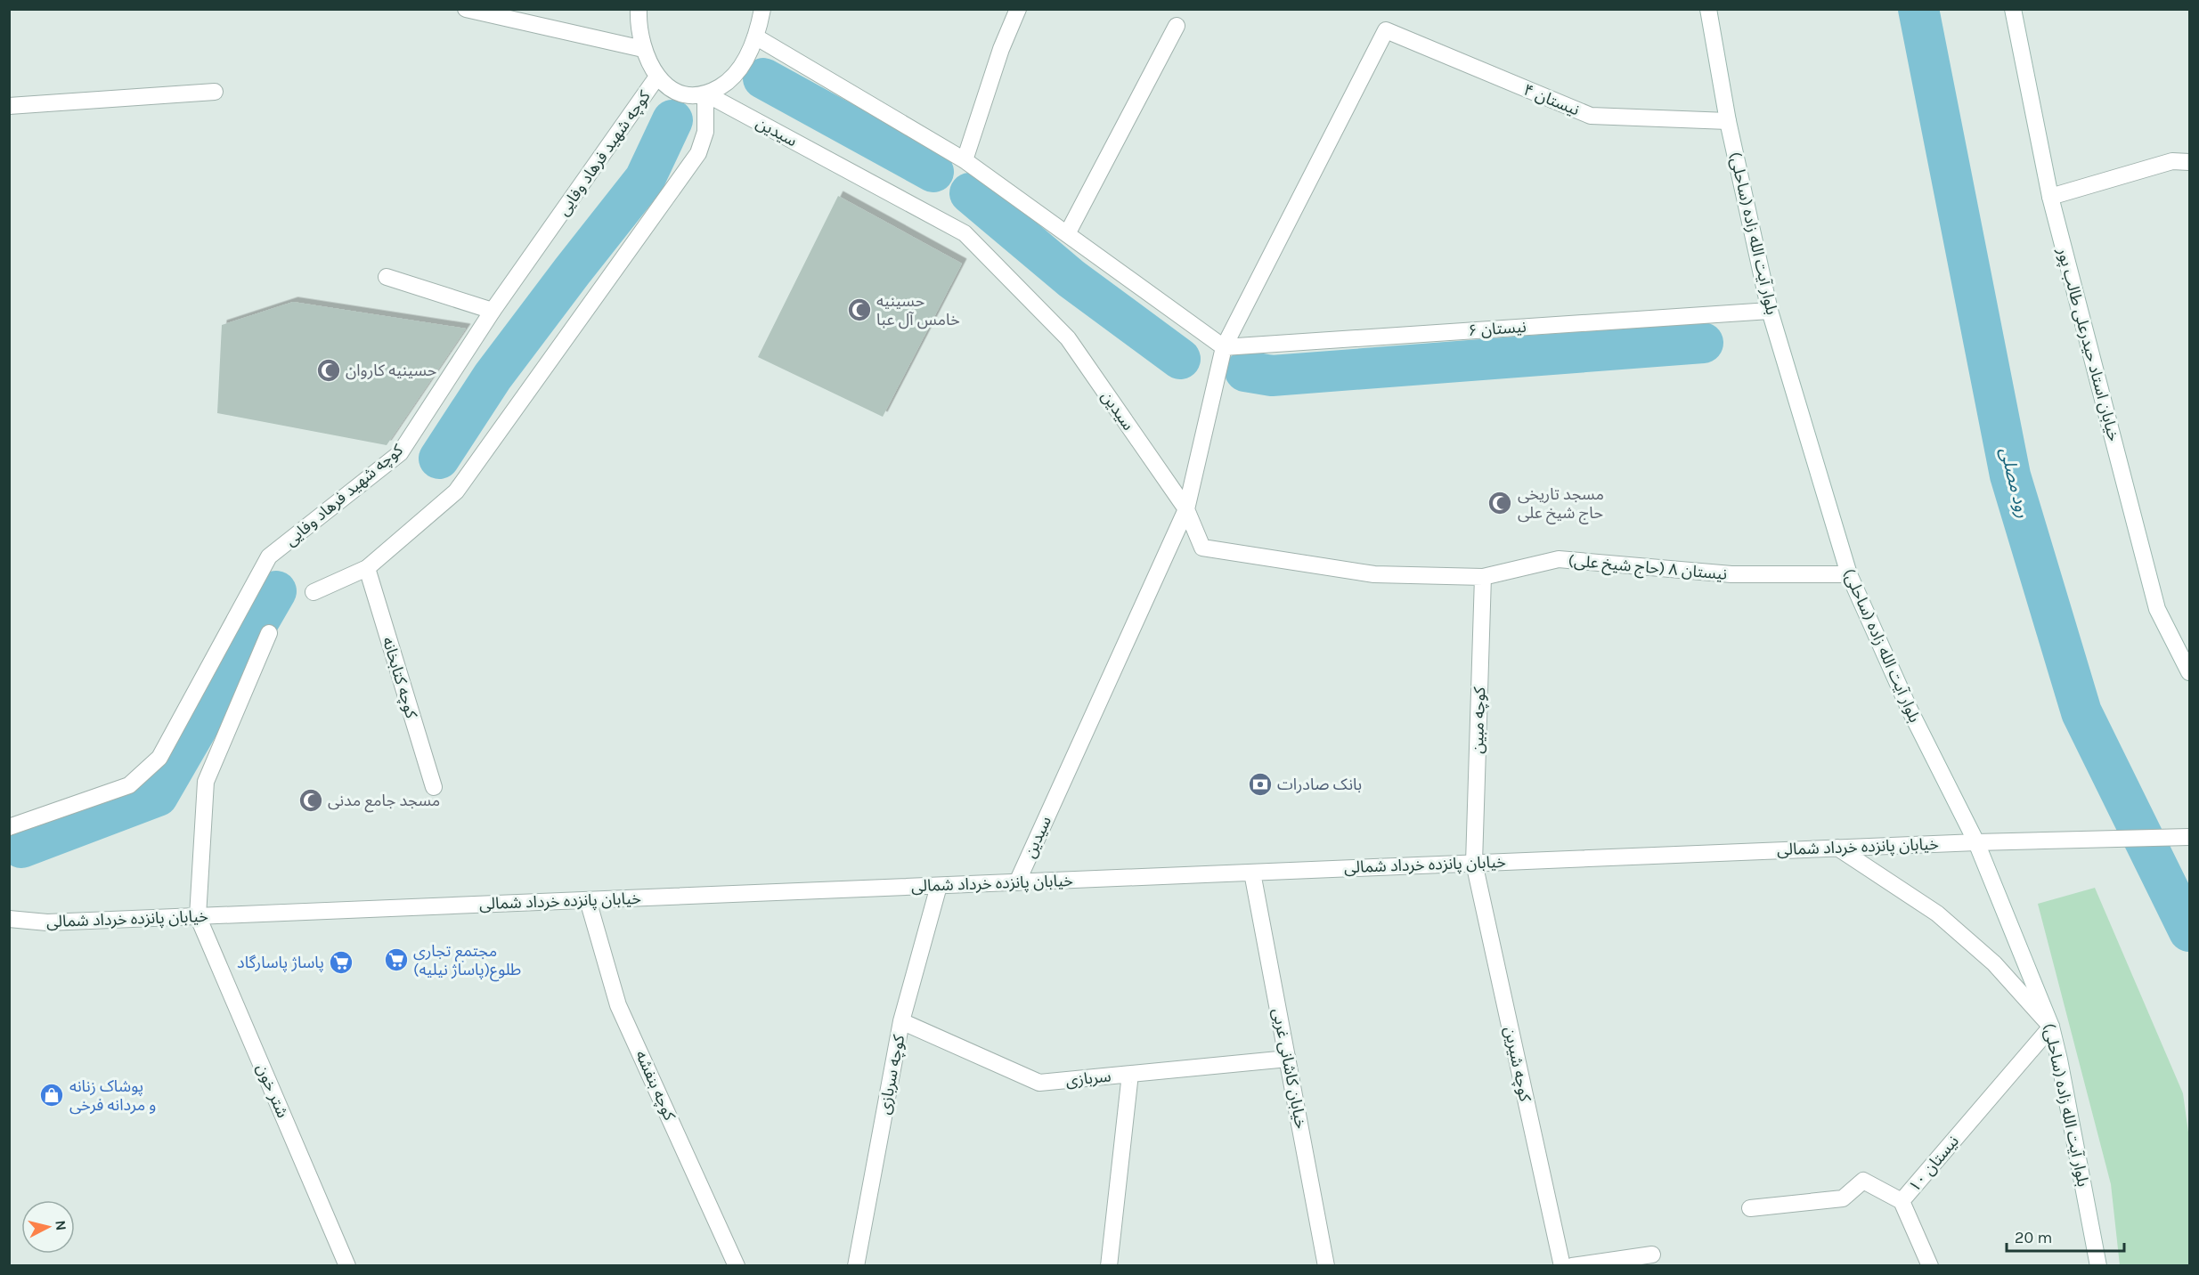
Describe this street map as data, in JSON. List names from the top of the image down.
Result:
{
  "streets": {
    "street": [
      "نیستان ۴",
      "سیدین",
      "کوچه شهید فرهاد وفایی",
      "بلوار آیت الله زاده (ساحلی)",
      "نیستان ۶",
      "خیابان استاد حیدرعلی طالب پور",
      "نیستان ۸ (حاج شیخ علی)",
      "کوچه کتابخانه",
      "کوچه مبین",
      "خیابان پانزده خرداد شمالی",
      "کوچه شیرین",
      "خیابان کاشانی غربی",
      "کوچه سربازی",
      "سربازی",
      "کوچه بنفشه",
      "شتر خون",
      "نیستان ۱۰"
    ]
  },
  "crossings": [
    ["نیستان ۴", "بلوار آیت الله زاده (ساحلی)"],
    ["نیستان ۴", "نیستان ۶"],
    ["سیدین", "نیستان ۸ (حاج شیخ علی)"],
    ["سیدین", "خیابان پانزده خرداد شمالی"],
    ["بلوار آیت الله زاده (ساحلی)", "نیستان ۶"],
    ["بلوار آیت الله زاده (ساحلی)", "نیستان ۸ (حاج شیخ علی)"],
    ["بلوار آیت الله زاده (ساحلی)", "خیابان پانزده خرداد شمالی"],
    ["بلوار آیت الله زاده (ساحلی)", "نیستان ۱۰"],
    ["نیستان ۸ (حاج شیخ علی)", "کوچه مبین"],
    ["کوچه مبین", "خیابان پانزده خرداد شمالی"],
    ["کوچه مبین", "کوچه شیرین"],
    ["خیابان پانزده خرداد شمالی", "کوچه شیرین"],
    ["خیابان پانزده خرداد شمالی", "خیابان کاشانی غربی"],
    ["خیابان پانزده خرداد شمالی", "کوچه سربازی"],
    ["خیابان پانزده خرداد شمالی", "کوچه بنفشه"],
    ["خیابان پانزده خرداد شمالی", "شتر خون"],
    ["خیابان کاشانی غربی", "سربازی"],
    ["کوچه سربازی", "سربازی"]
  ],
  "water": ["رود مصلی"],
  "places": {
    "mosque": [
      "حسینیه خامس آل عبا",
      "حسینیه کاروان",
      "مسجد تاریخی حاج شیخ علی",
      "مسجد جامع مدنی"
    ],
    "bank": ["بانک صادرات"],
    "supermarket": ["مجتمع تجاری طلوع(پاساژ نیلیه)", "پاساژ پاسارگاد"],
    "shop": ["پوشاک زنانه و مردانه فرخی"]
  },
  "scale_bar": "20 m",
  "north": "right"
}
